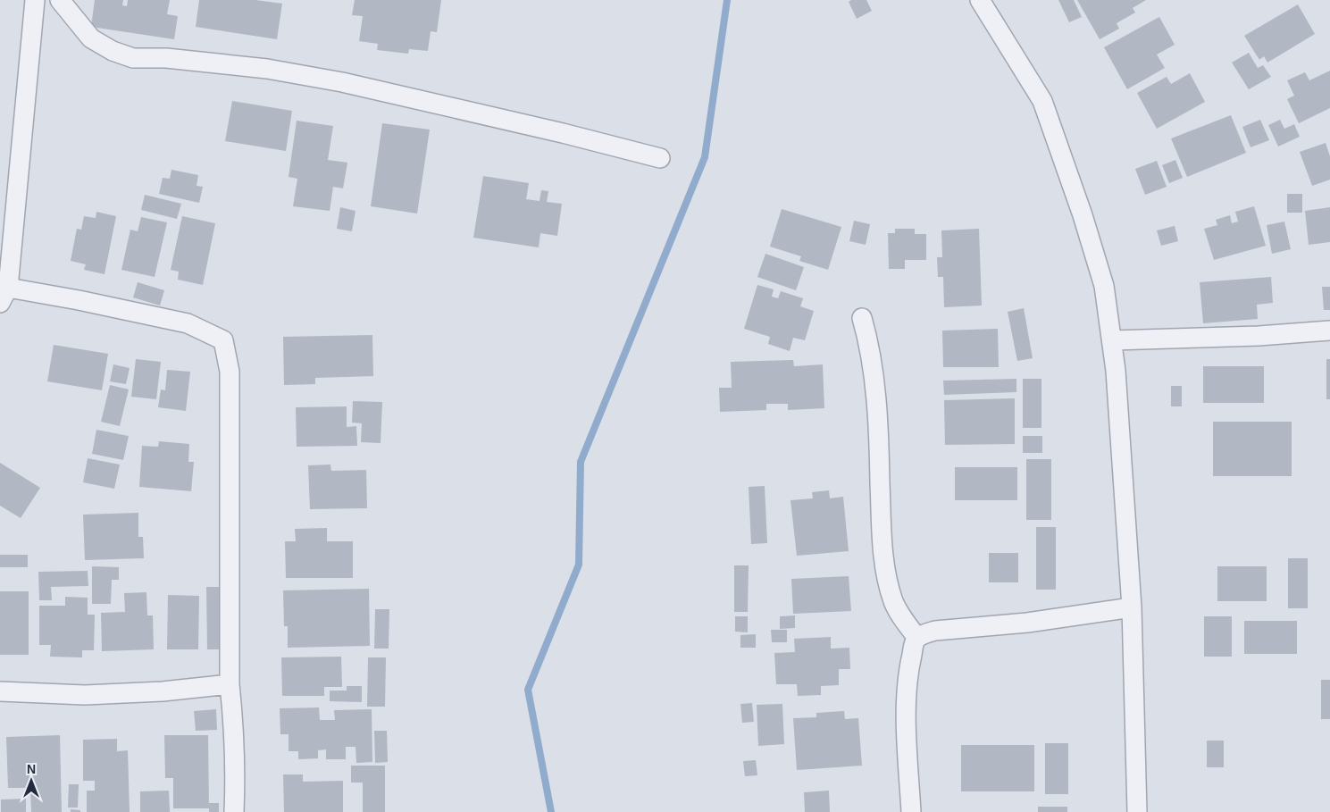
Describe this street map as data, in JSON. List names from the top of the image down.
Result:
{
  "north": "top"
}
